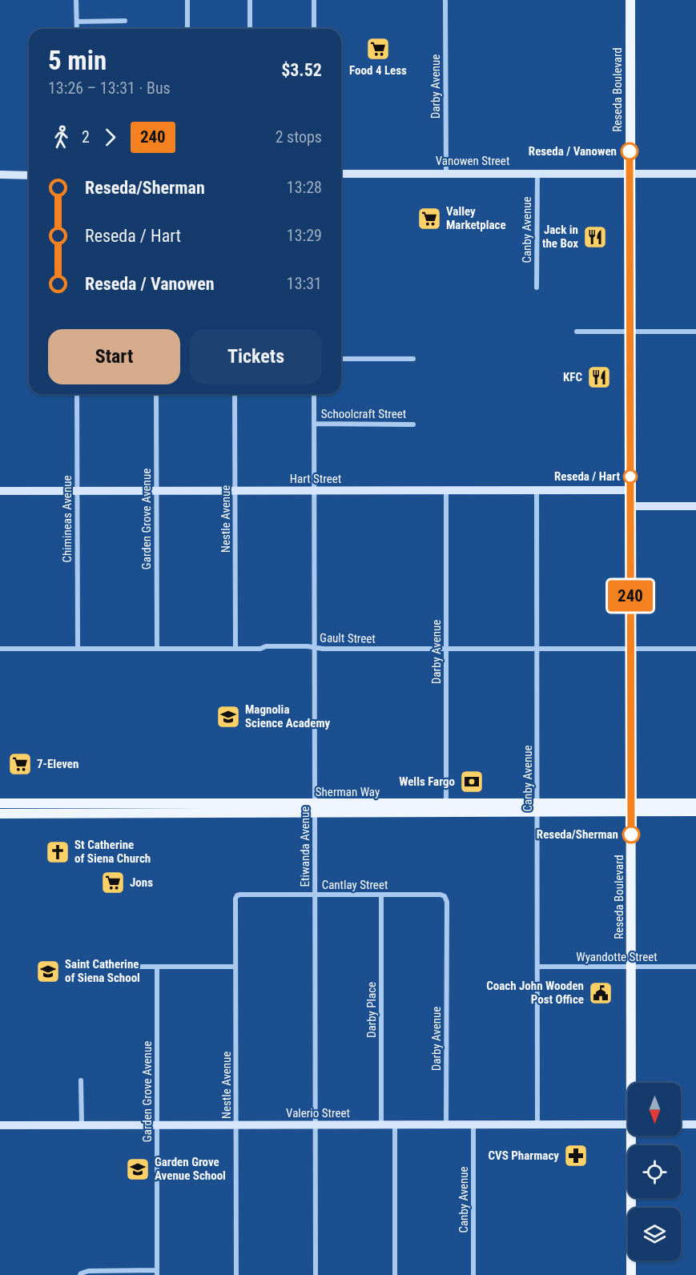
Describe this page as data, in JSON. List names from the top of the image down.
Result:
{
  "streets": {
    "main road": ["Reseda Boulevard", "Sherman Way"],
    "street": [
      "Darby Avenue",
      "Vanowen Street",
      "Canby Avenue",
      "Schoolcraft Street",
      "Hart Street",
      "Chimineas Avenue",
      "Garden Grove Avenue",
      "Nestle Avenue",
      "Gault Street",
      "Etiwanda Avenue",
      "Cantlay Street",
      "Wyandotte Street",
      "Darby Place",
      "Valerio Street"
    ]
  },
  "crossings": [
    ["Darby Avenue", "Vanowen Street"],
    ["Darby Avenue", "Hart Street"],
    ["Darby Avenue", "Gault Street"],
    ["Darby Avenue", "Sherman Way"],
    ["Darby Avenue", "Cantlay Street"],
    ["Darby Avenue", "Valerio Street"],
    ["Reseda Boulevard", "Vanowen Street"],
    ["Reseda Boulevard", "Hart Street"],
    ["Reseda Boulevard", "Gault Street"],
    ["Reseda Boulevard", "Sherman Way"],
    ["Reseda Boulevard", "Wyandotte Street"],
    ["Vanowen Street", "Canby Avenue"],
    ["Canby Avenue", "Hart Street"],
    ["Canby Avenue", "Gault Street"],
    ["Canby Avenue", "Sherman Way"],
    ["Canby Avenue", "Wyandotte Street"],
    ["Canby Avenue", "Valerio Street"],
    ["Schoolcraft Street", "Etiwanda Avenue"],
    ["Hart Street", "Chimineas Avenue"],
    ["Hart Street", "Garden Grove Avenue"],
    ["Hart Street", "Nestle Avenue"],
    ["Hart Street", "Etiwanda Avenue"],
    ["Chimineas Avenue", "Gault Street"],
    ["Garden Grove Avenue", "Gault Street"],
    ["Garden Grove Avenue", "Valerio Street"],
    ["Nestle Avenue", "Gault Street"],
    ["Nestle Avenue", "Cantlay Street"],
    ["Nestle Avenue", "Valerio Street"],
    ["Gault Street", "Etiwanda Avenue"],
    ["Sherman Way", "Etiwanda Avenue"],
    ["Etiwanda Avenue", "Cantlay Street"],
    ["Etiwanda Avenue", "Valerio Street"],
    ["Cantlay Street", "Darby Place"],
    ["Darby Place", "Valerio Street"]
  ],
  "places": {
    "supermarket": [
      "Food 4 Less",
      "Valley Marketplace",
      "7-Eleven",
      "Jons"
    ],
    "other": ["Reseda / Vanowen", "Reseda / Hart", "Reseda/Sherman"],
    "restaurant": ["Jack in the Box", "KFC"],
    "school or university": ["Magnolia Science Academy", "Saint Catherine of Siena School", "Garden Grove Avenue School"],
    "bank": ["Wells Fargo"],
    "church": ["St Catherine of Siena Church"],
    "public building": ["Coach John Wooden Post Office"],
    "pharmacy": ["CVS Pharmacy"]
  },
  "lines": ["bus line 240"],
  "north": "bottom",
  "page": {
    "on_map": "240",
    "heading": ["5 min", "13:26 – 13:31 · Bus", "$3.52"],
    "legs": ["2", "240", "2 stops"],
    "list": [
      {
        "name": "Reseda/Sherman",
        "value": "13:28"
      },
      {
        "name": "Reseda / Hart",
        "value": "13:29"
      },
      {
        "name": "Reseda / Vanowen",
        "value": "13:31"
      }
    ],
    "buttons": ["Start", "Tickets"]
  }
}
